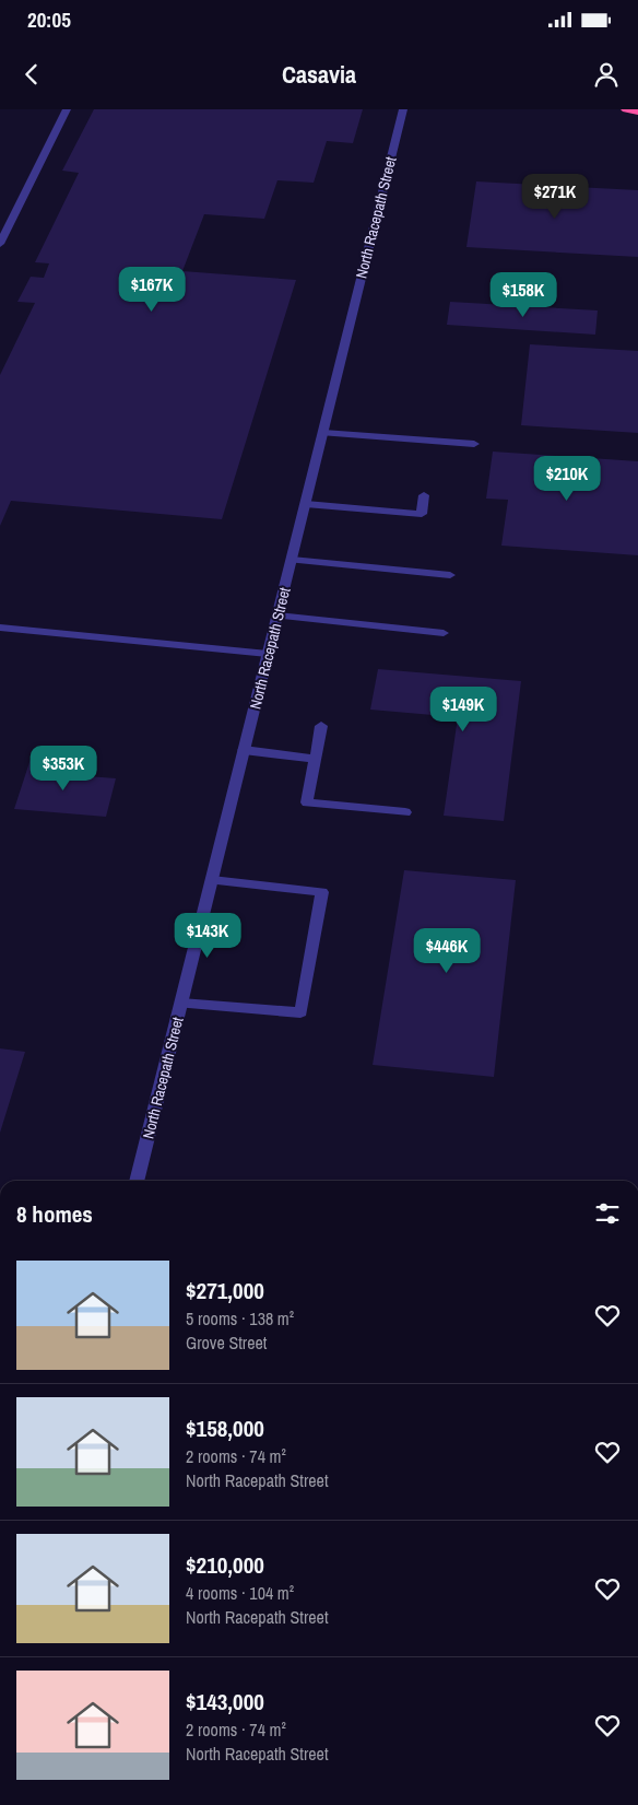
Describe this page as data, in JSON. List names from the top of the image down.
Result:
{
  "streets": {
    "street": ["North Racepath Street"]
  },
  "page": {
    "status": "20:05",
    "header": "Casavia",
    "price": [
      "$271K",
      "$167K",
      "$158K",
      "$210K",
      "$149K",
      "$353K",
      "$143K",
      "$446K"
    ],
    "heading": "8 homes",
    "list": [
      {
        "name": "$271,000",
        "note": "5 rooms · 138 m² · Grove Street"
      },
      {
        "name": "$158,000",
        "note": "2 rooms · 74 m² · North Racepath Street"
      },
      {
        "name": "$210,000",
        "note": "4 rooms · 104 m² · North Racepath Street"
      },
      {
        "name": "$143,000",
        "note": "2 rooms · 74 m² · North Racepath Street"
      }
    ]
  }
}
